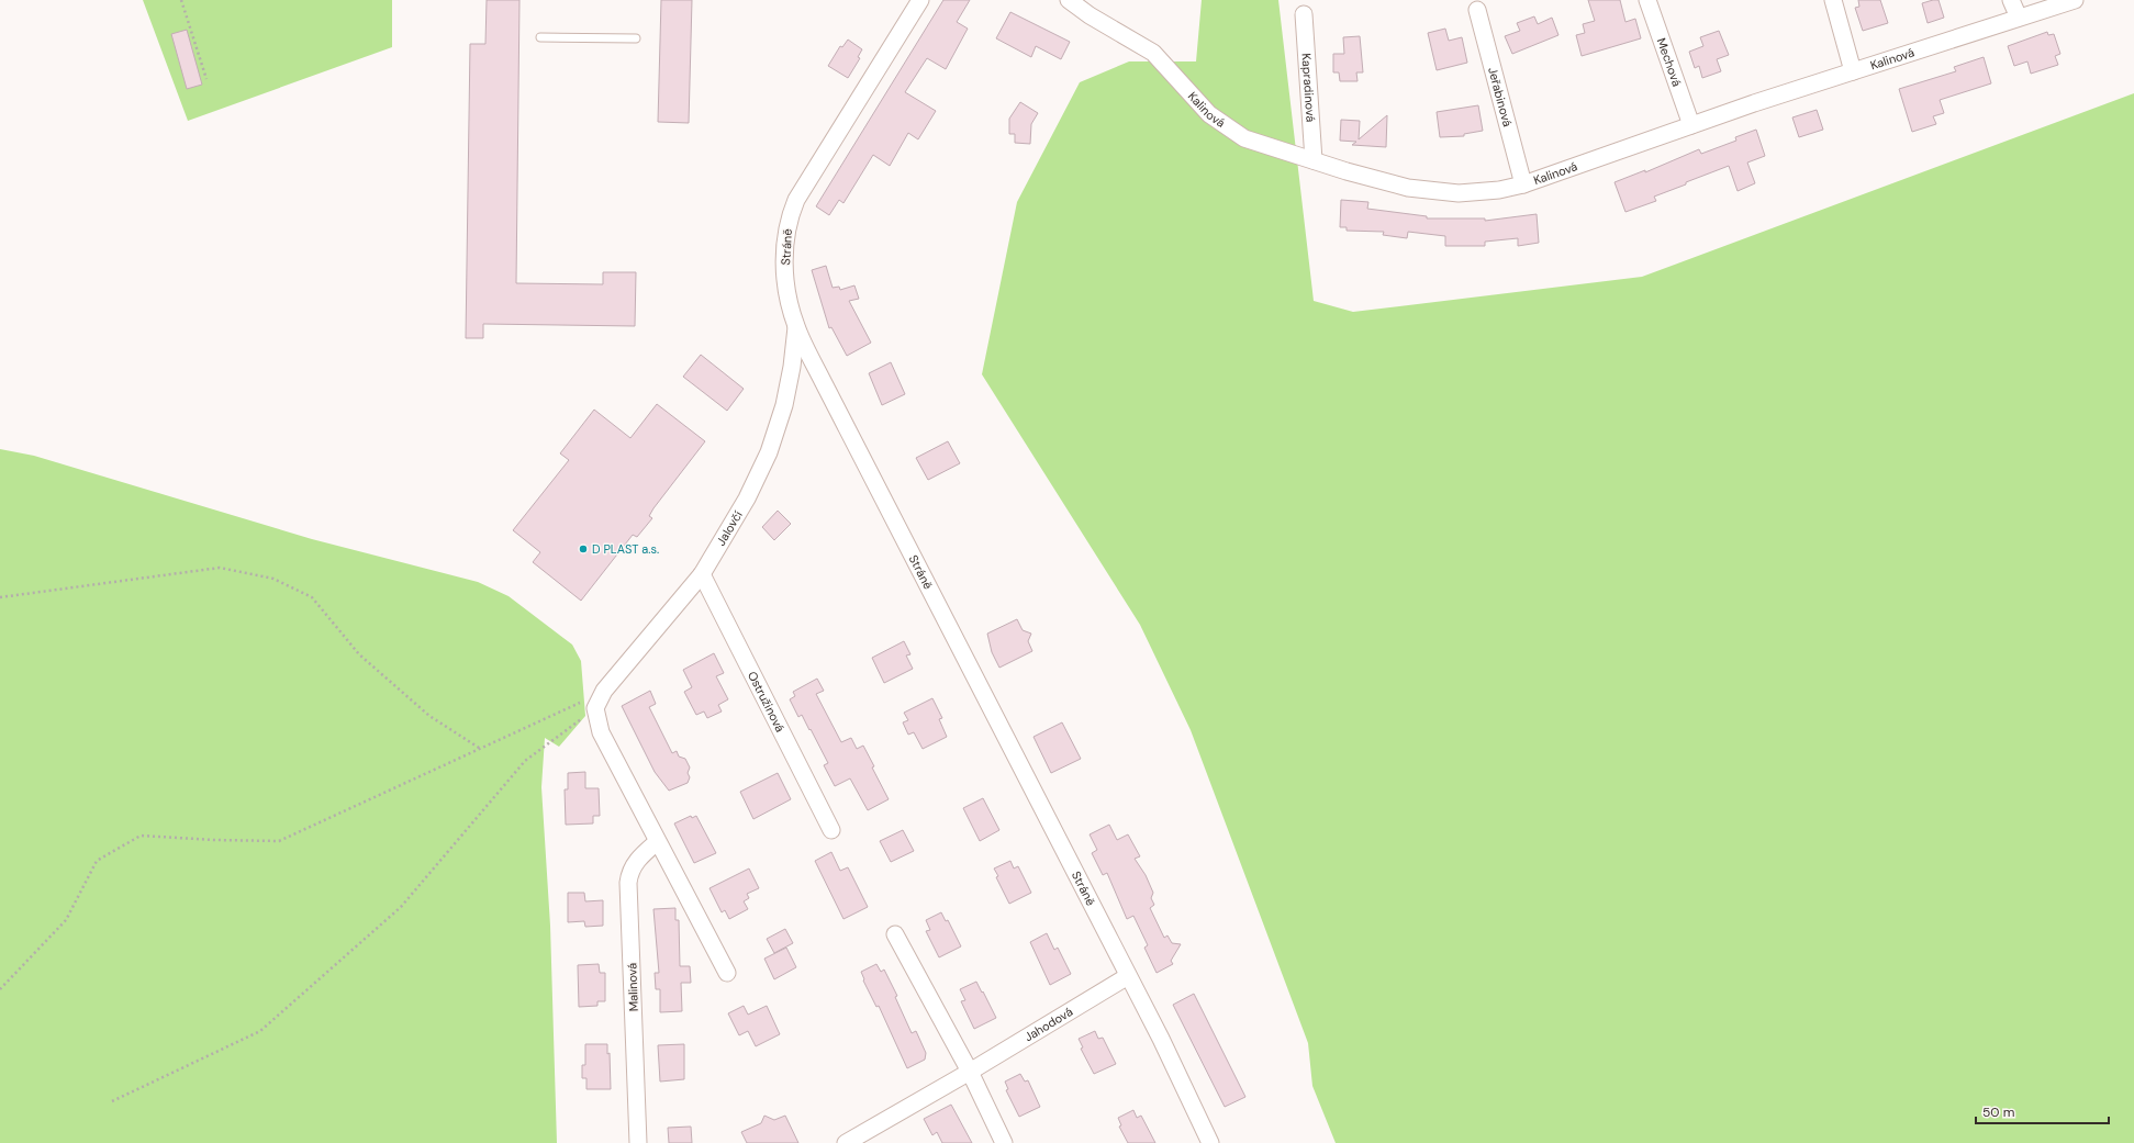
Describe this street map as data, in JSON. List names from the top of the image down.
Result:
{
  "streets": {
    "street": [
      "Kalinová",
      "Mechová",
      "Kapradinová",
      "Jeřabinová",
      "Stráně",
      "Jalovčí",
      "Ostružinová",
      "Malinová",
      "Jahodová"
    ]
  },
  "crossings": [
    ["Kalinová", "Mechová"],
    ["Kalinová", "Kapradinová"],
    ["Kalinová", "Jeřabinová"],
    ["Stráně", "Jalovčí"],
    ["Stráně", "Jahodová"],
    ["Jalovčí", "Ostružinová"]
  ],
  "places": ["D PLAST a.s."],
  "scale_bar": "50 m"
}
